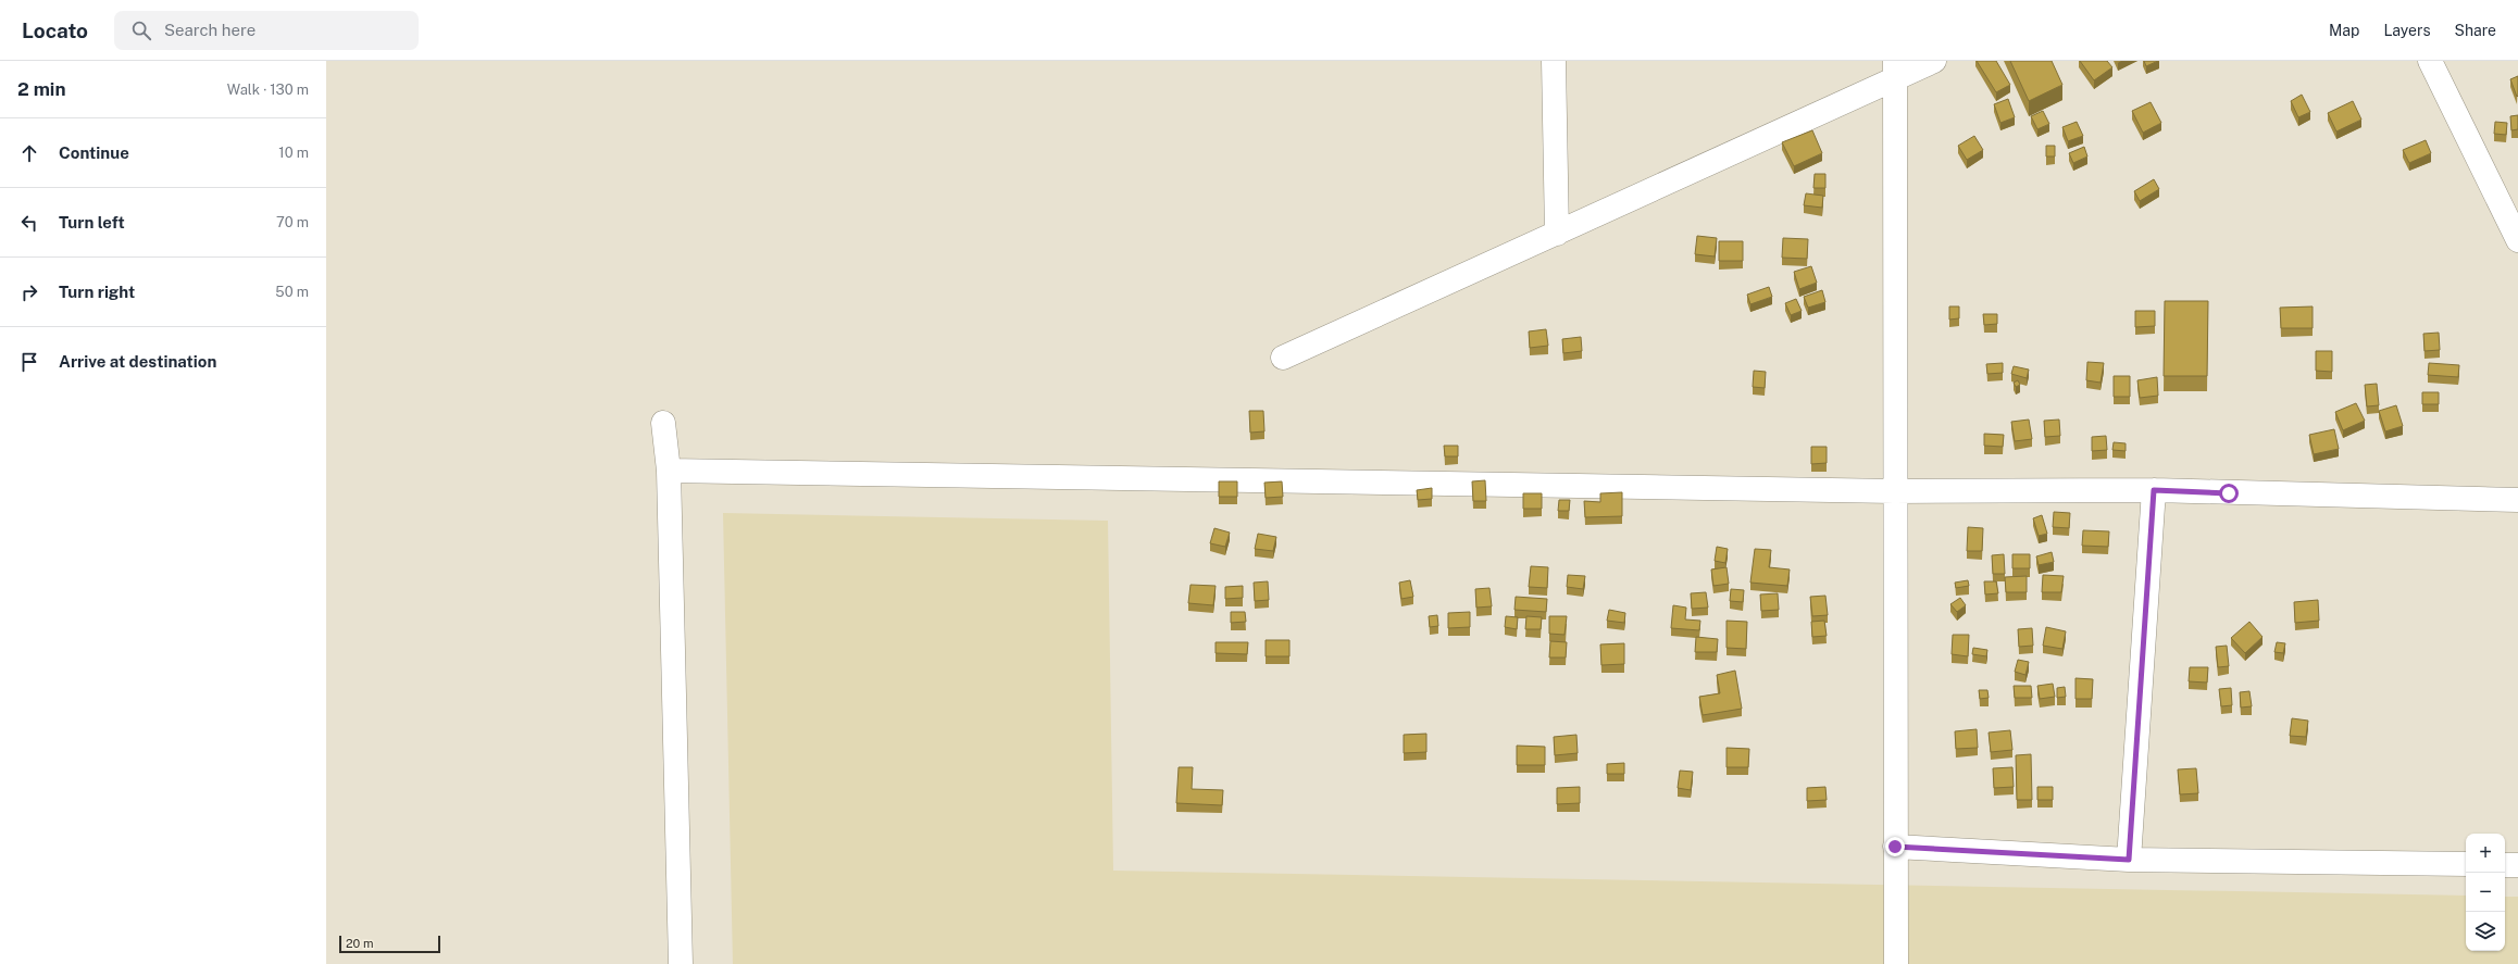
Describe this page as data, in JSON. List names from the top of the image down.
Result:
{
  "scale_bar": "20 m",
  "page": {
    "header": "Locato",
    "search": "Search here",
    "nav": ["Map", "Layers", "Share"],
    "heading": ["2 min", "Walk · 130 m"],
    "list": [
      ["Continue", "10 m"],
      ["Turn left", "70 m"],
      ["Turn right", "50 m"],
      "Arrive at destination"
    ],
    "map_buttons": ["+", "−"],
    "scale": "20 m"
  }
}
